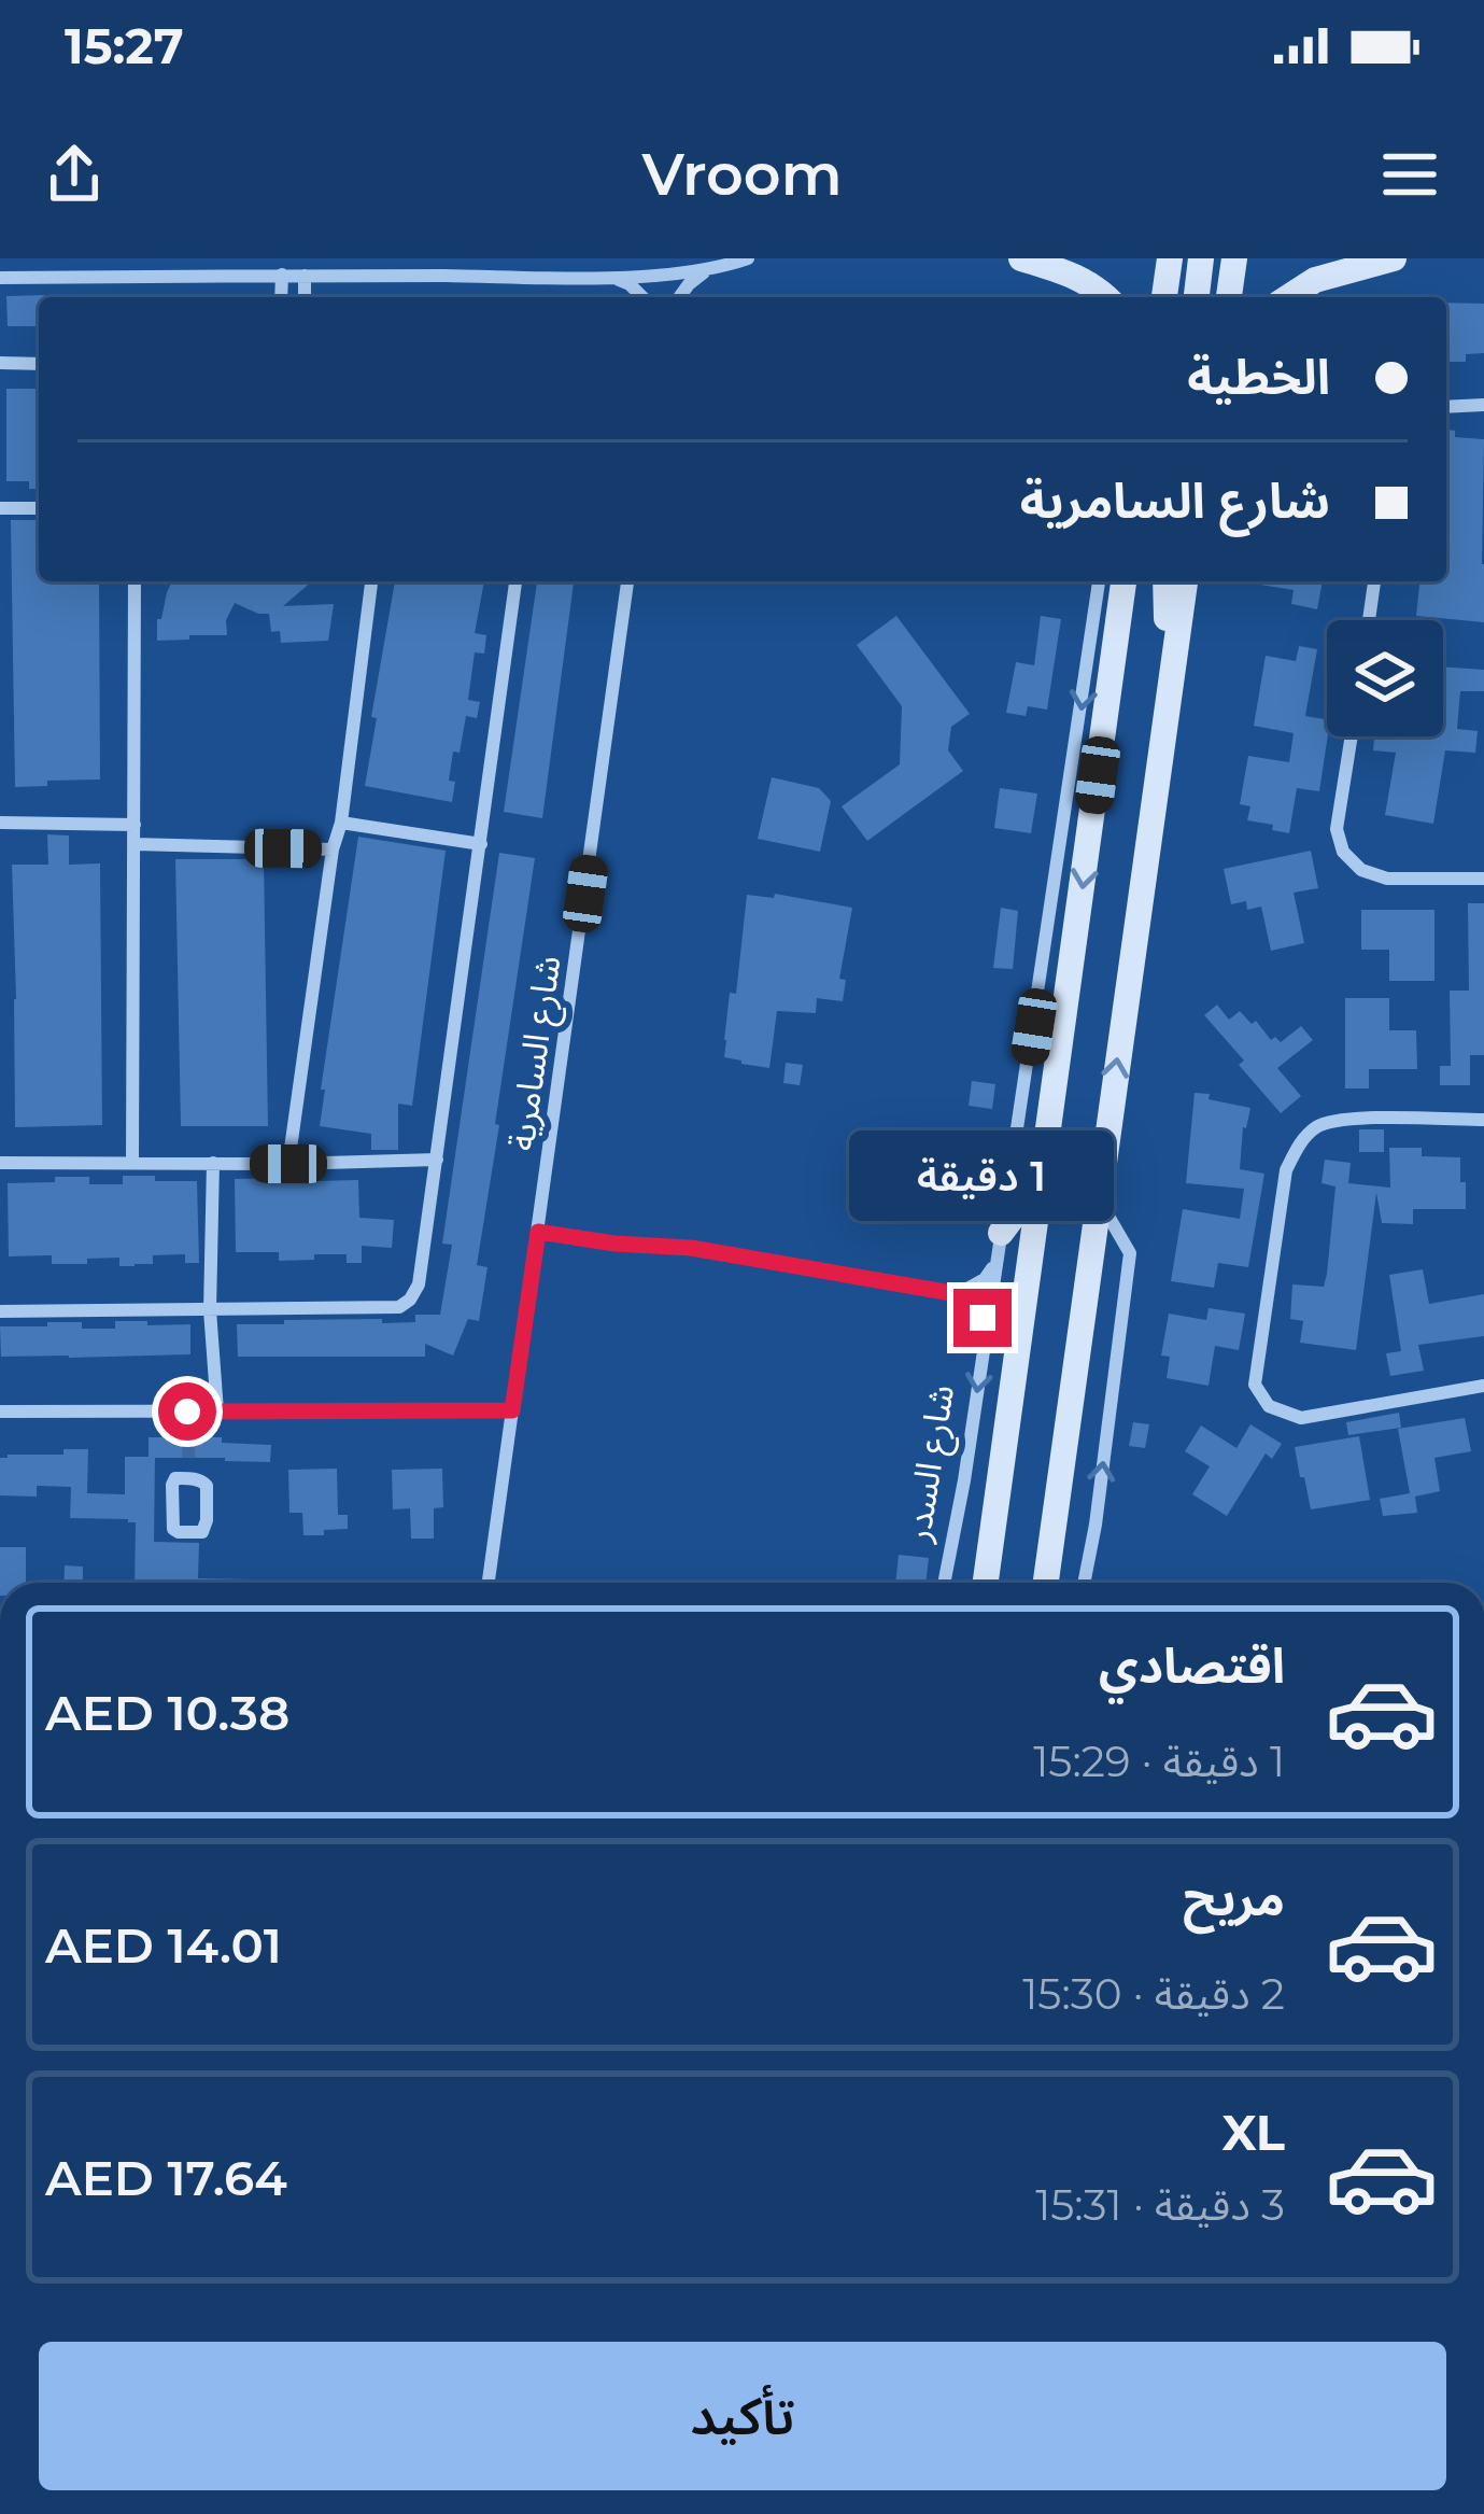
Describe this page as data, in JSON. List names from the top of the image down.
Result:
{
  "streets": {
    "main road": ["شارع السدر"],
    "street": ["شارع السامرية"]
  },
  "one_way": ["شارع السدر"],
  "page": {
    "status": "15:27",
    "header": "Vroom",
    "banner": ["الخطية", "شارع السامرية"],
    "bubble": "1 دقيقة",
    "list": [
      {
        "name": "اقتصادي",
        "note": "1 دقيقة · 15:29",
        "value": "AED 10.38"
      },
      {
        "name": "مريح",
        "note": "2 دقيقة · 15:30",
        "value": "AED 14.01"
      },
      {
        "name": "XL",
        "note": "3 دقيقة · 15:31",
        "value": "AED 17.64"
      }
    ],
    "buttons": "تأكيد"
  }
}
